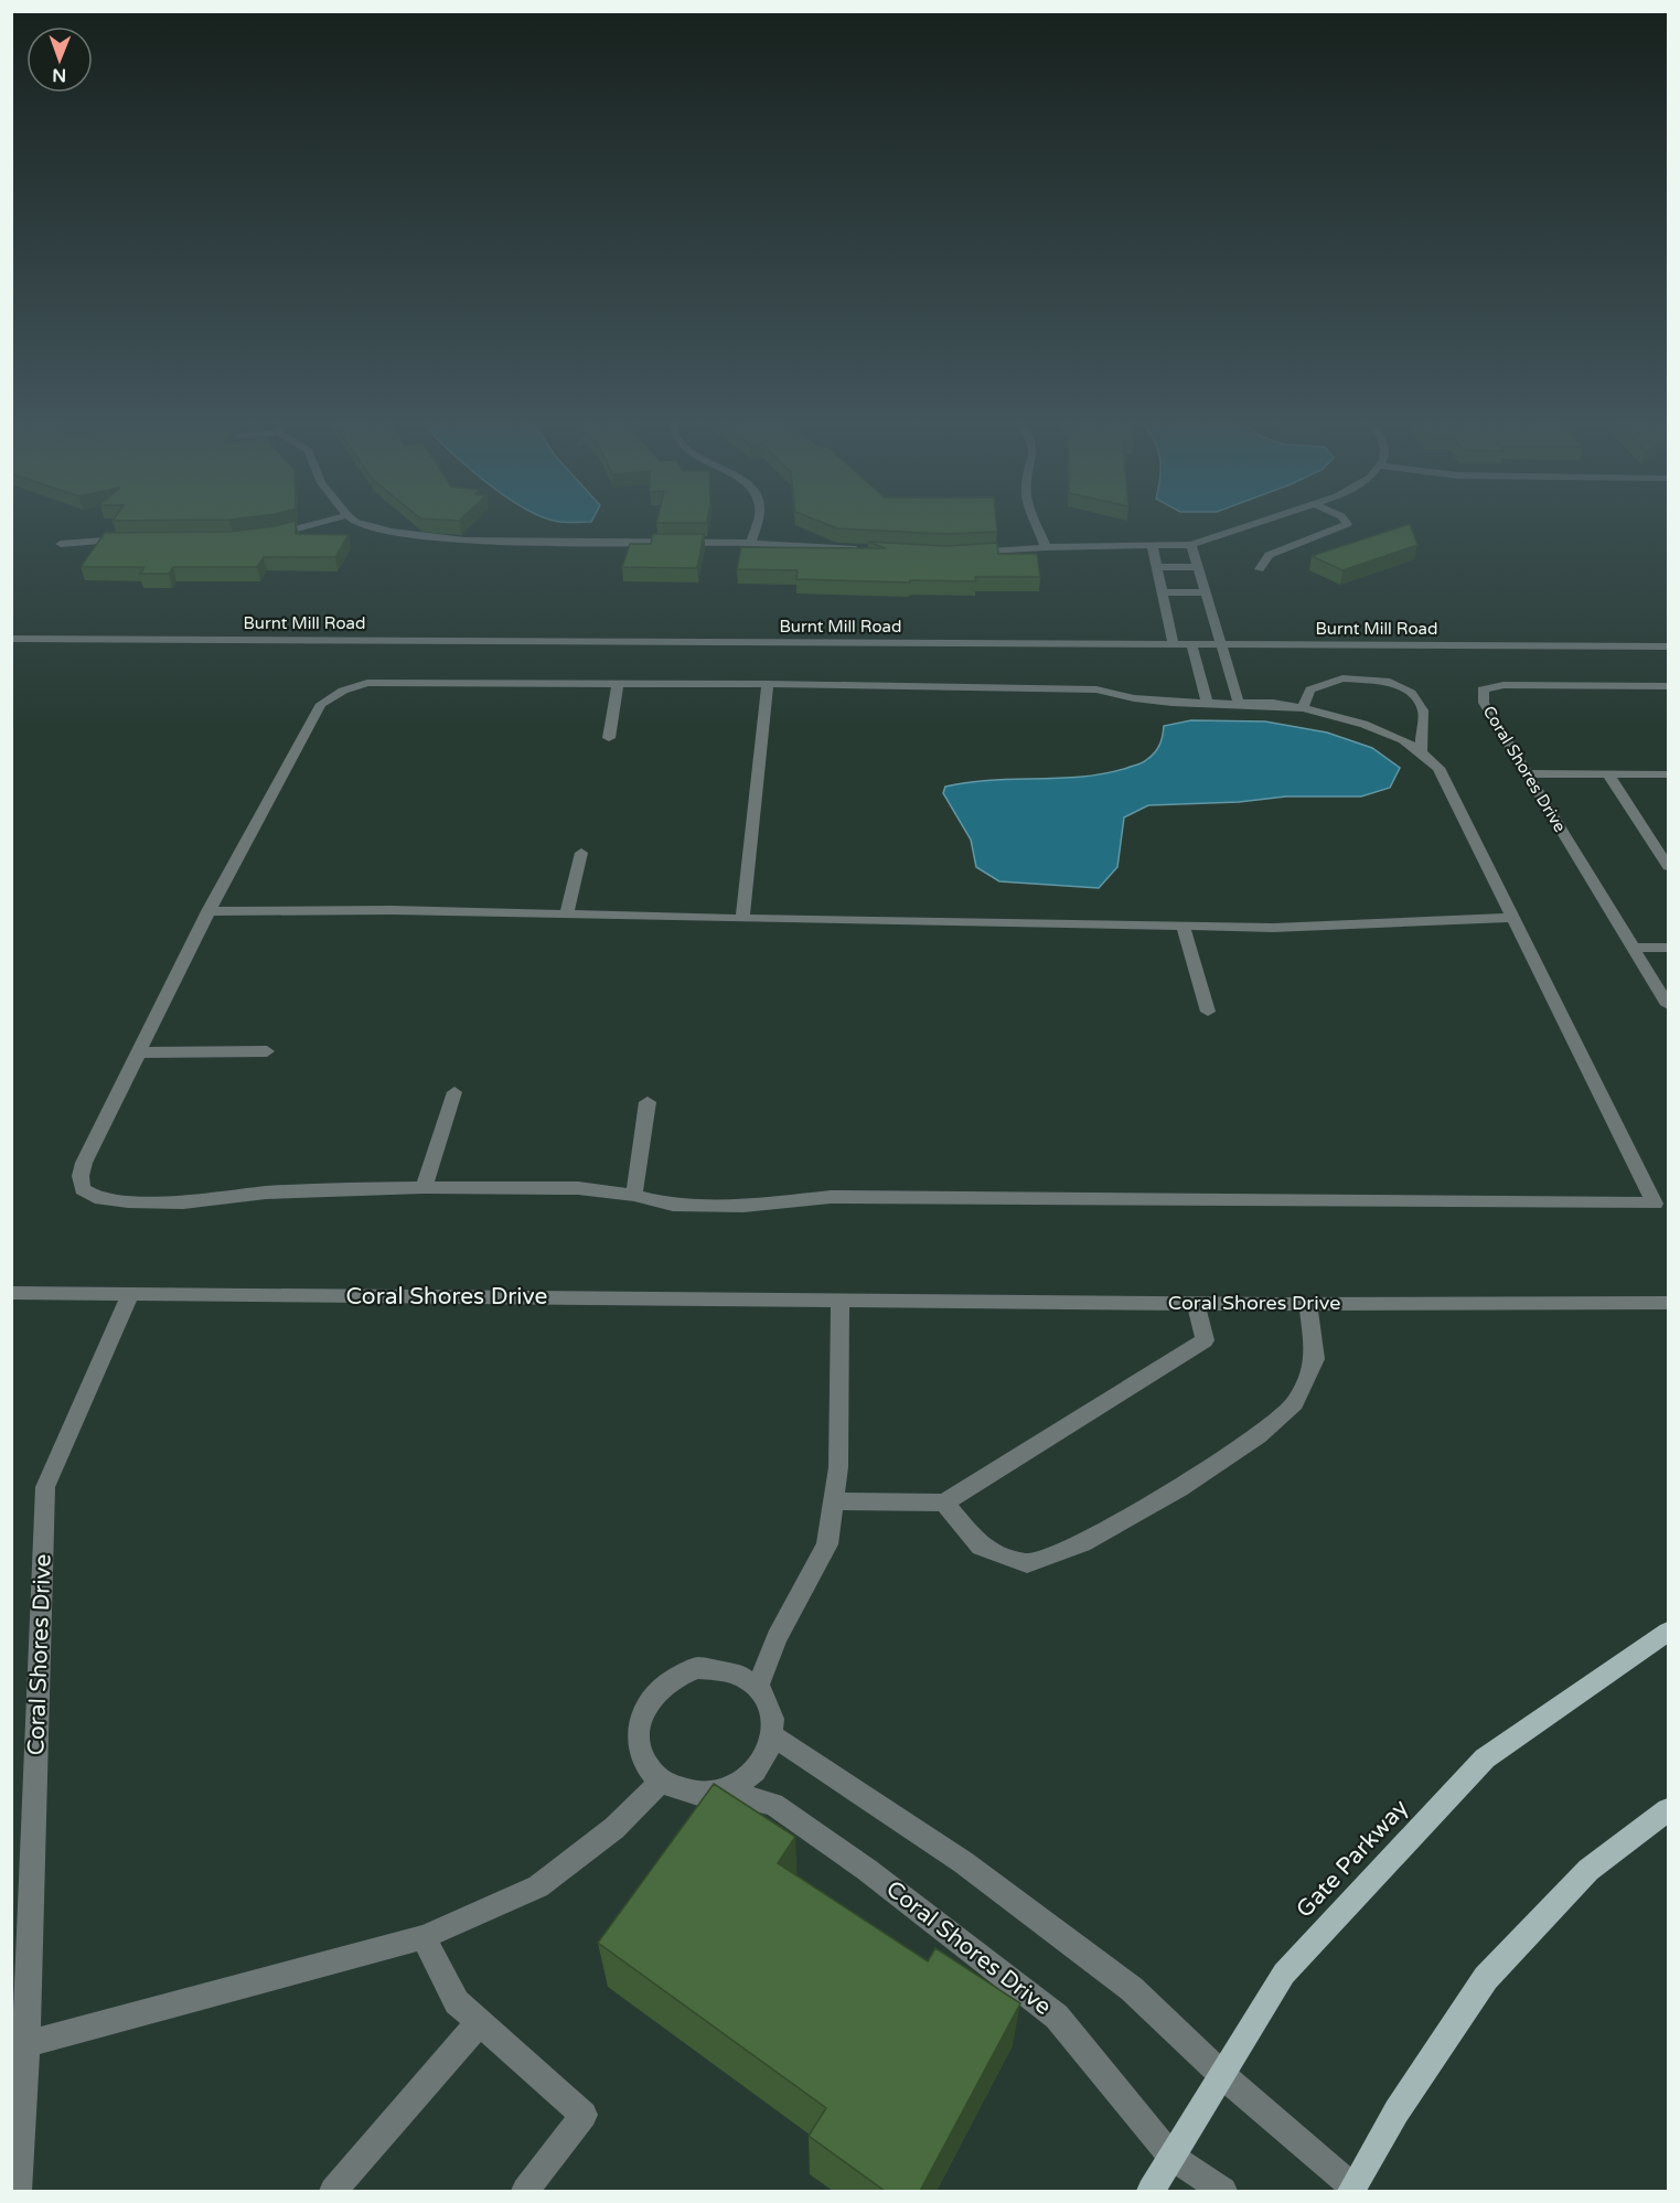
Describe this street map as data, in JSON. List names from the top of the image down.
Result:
{
  "streets": {
    "main road": ["Gate Parkway"],
    "street": ["Burnt Mill Road", "Coral Shores Drive"]
  },
  "crossings": [
    ["Coral Shores Drive", "Gate Parkway"]
  ],
  "north": "bottom"
}
